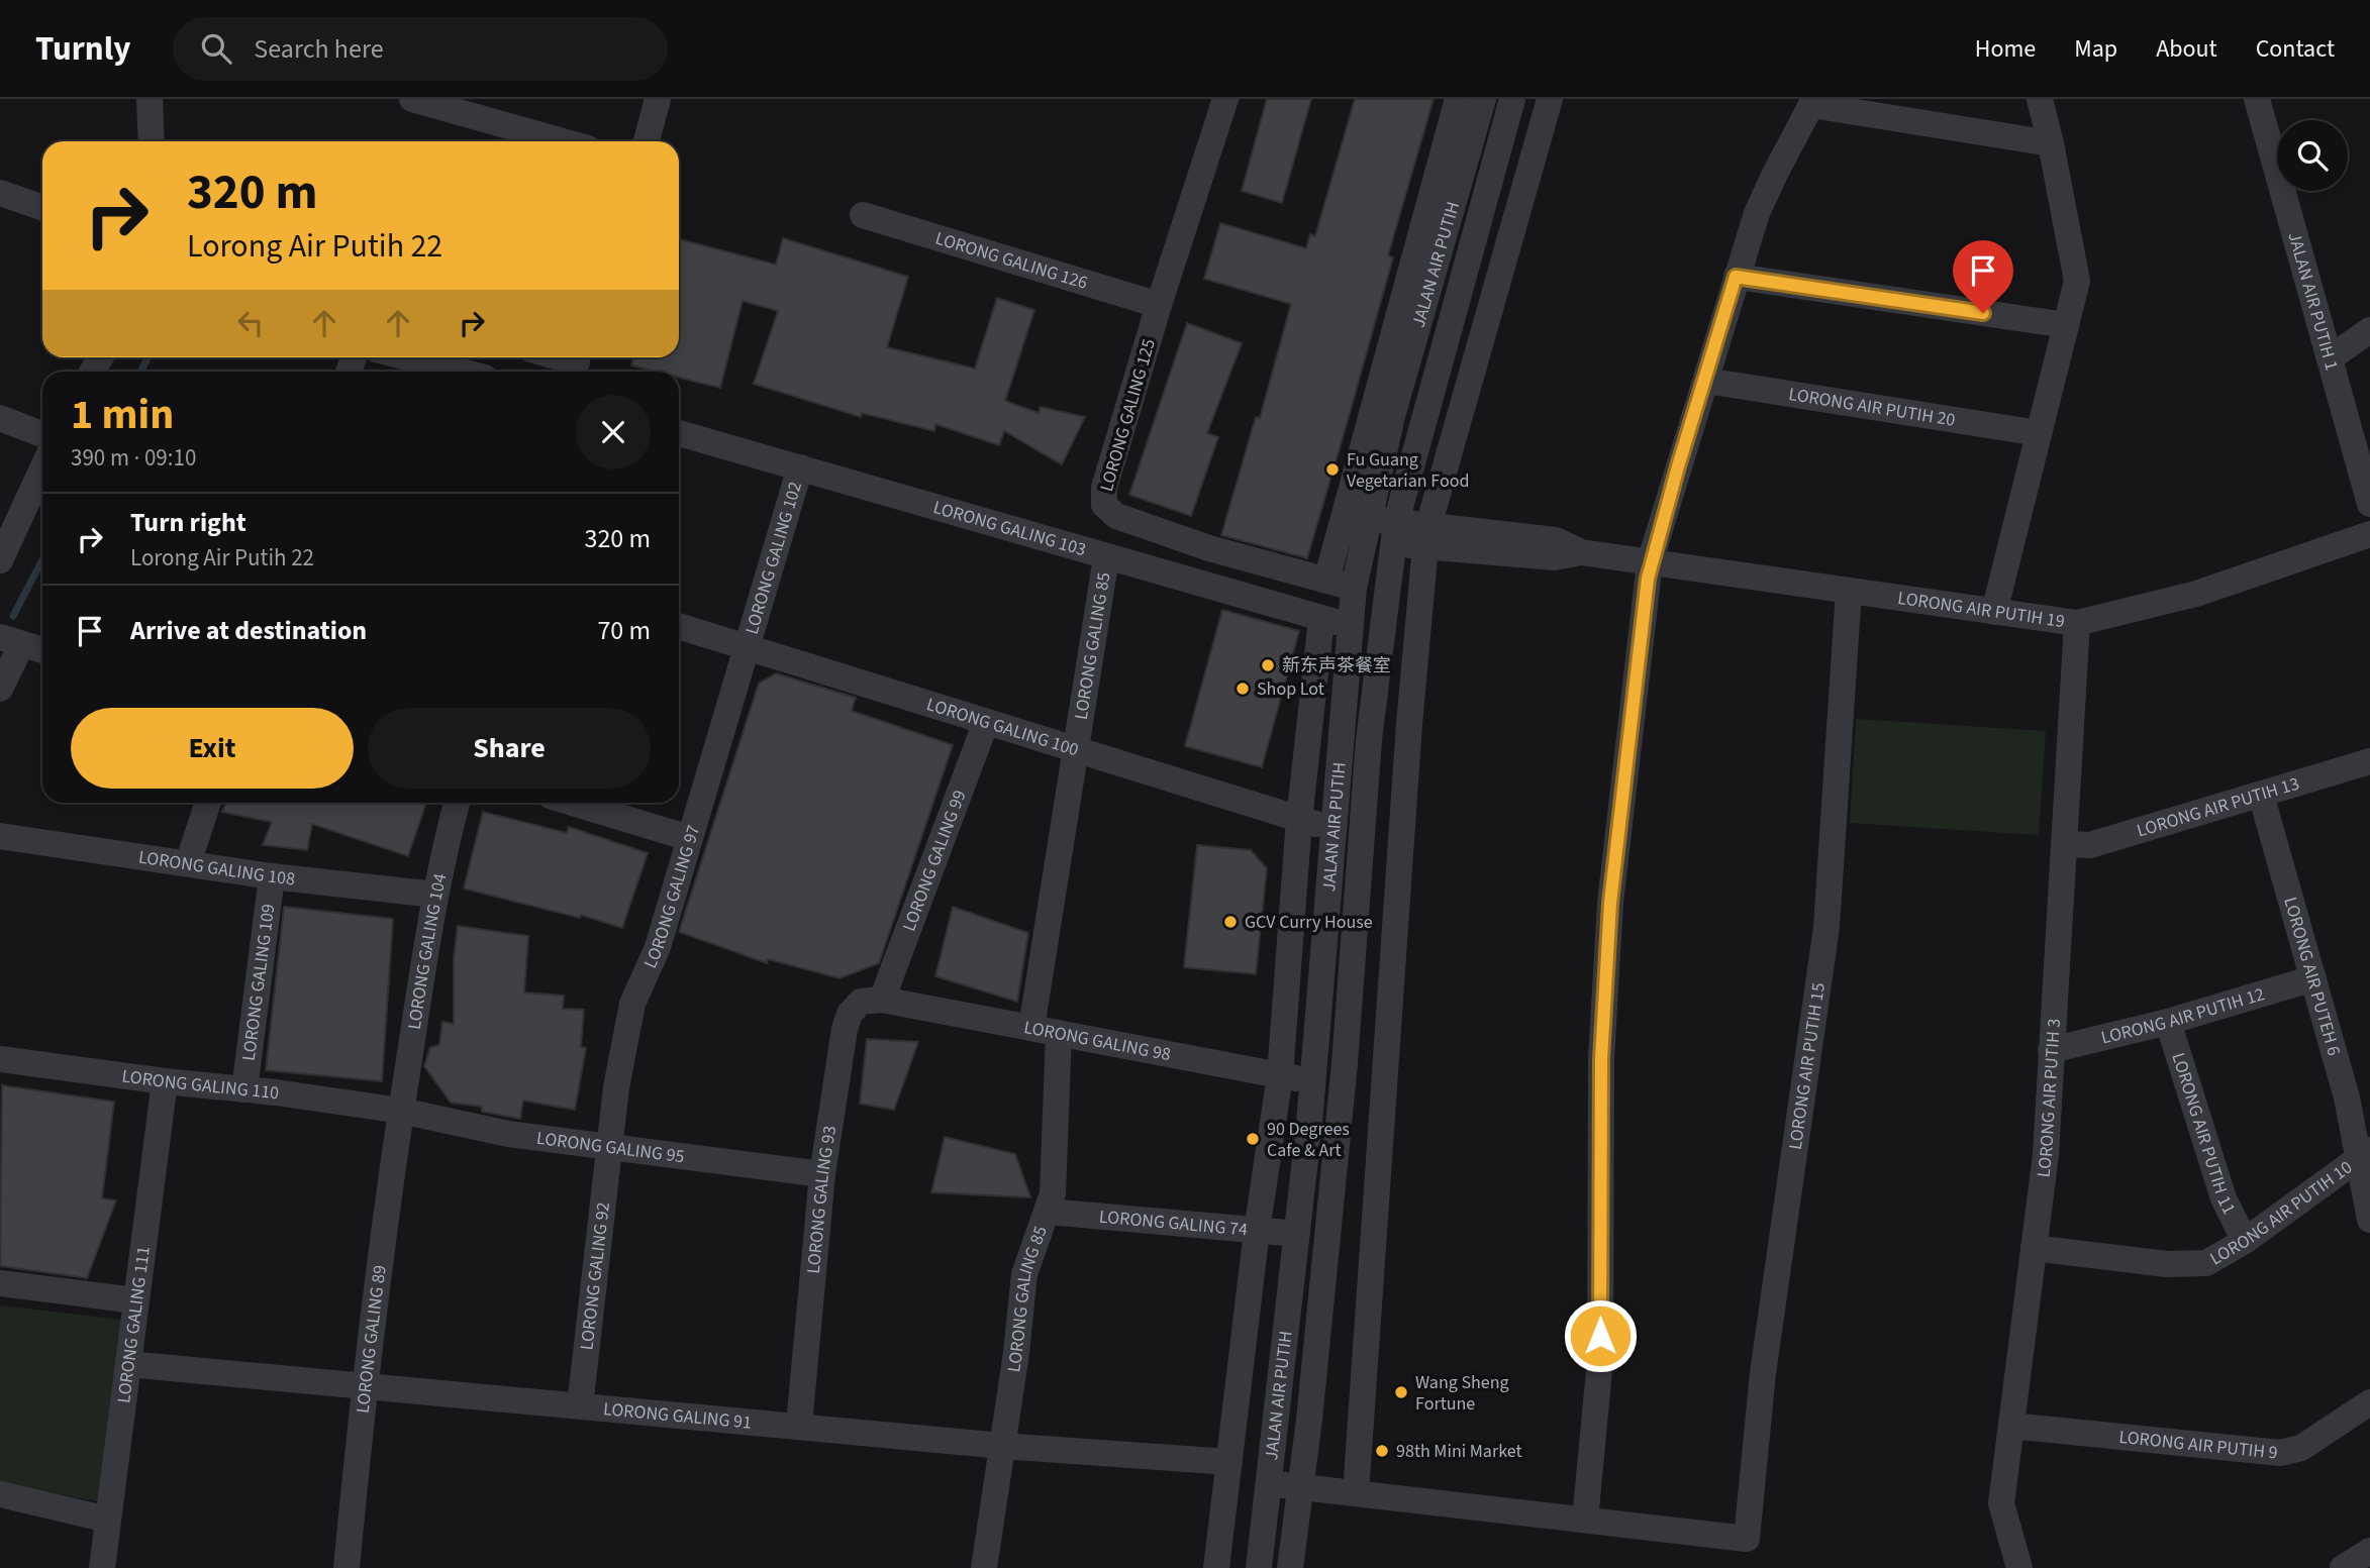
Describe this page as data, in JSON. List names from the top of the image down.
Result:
{
  "streets": {
    "street": [
      "LORONG GALING 126",
      "JALAN AIR PUTIH",
      "JALAN AIR PUTIH 1",
      "LORONG AIR PUTIH 20",
      "LORONG GALING 125",
      "LORONG GALING 103",
      "LORONG GALING 102",
      "LORONG AIR PUTIH 19",
      "LORONG GALING 85",
      "LORONG GALING 100",
      "LORONG AIR PUTIH 13",
      "LORONG GALING 99",
      "LORONG GALING 108",
      "LORONG GALING 97",
      "LORONG GALING 104",
      "LORONG AIR PUTEH 6",
      "LORONG GALING 109",
      "LORONG AIR PUTIH 12",
      "LORONG GALING 98",
      "LORONG AIR PUTIH 15",
      "LORONG GALING 110",
      "LORONG AIR PUTIH 3",
      "LORONG AIR PUTIH 11",
      "LORONG GALING 95",
      "LORONG GALING 93",
      "LORONG AIR PUTIH 10",
      "LORONG GALING 74",
      "LORONG GALING 92",
      "LORONG GALING 111",
      "LORONG GALING 89",
      "LORONG GALING 91",
      "LORONG AIR PUTIH 9"
    ]
  },
  "crossings": [
    ["LORONG GALING 126", "LORONG GALING 125"],
    ["JALAN AIR PUTIH", "LORONG GALING 103"],
    ["JALAN AIR PUTIH", "LORONG AIR PUTIH 19"],
    ["JALAN AIR PUTIH", "LORONG GALING 100"],
    ["JALAN AIR PUTIH", "LORONG GALING 98"],
    ["JALAN AIR PUTIH", "LORONG GALING 74"],
    ["LORONG GALING 103", "LORONG GALING 102"],
    ["LORONG GALING 103", "LORONG GALING 85"],
    ["LORONG GALING 102", "LORONG GALING 100"],
    ["LORONG GALING 102", "LORONG GALING 97"],
    ["LORONG AIR PUTIH 19", "LORONG AIR PUTIH 15"],
    ["LORONG AIR PUTIH 19", "LORONG AIR PUTIH 3"],
    ["LORONG GALING 85", "LORONG GALING 100"],
    ["LORONG GALING 85", "LORONG GALING 98"],
    ["LORONG GALING 85", "LORONG GALING 74"],
    ["LORONG GALING 85", "LORONG GALING 91"],
    ["LORONG GALING 100", "LORONG GALING 99"],
    ["LORONG GALING 100", "LORONG GALING 97"],
    ["LORONG AIR PUTIH 13", "LORONG AIR PUTEH 6"],
    ["LORONG AIR PUTIH 13", "LORONG AIR PUTIH 3"],
    ["LORONG GALING 99", "LORONG GALING 98"],
    ["LORONG GALING 99", "LORONG GALING 93"],
    ["LORONG GALING 108", "LORONG GALING 104"],
    ["LORONG GALING 108", "LORONG GALING 109"],
    ["LORONG GALING 97", "LORONG GALING 95"],
    ["LORONG GALING 97", "LORONG GALING 92"],
    ["LORONG GALING 104", "LORONG GALING 110"],
    ["LORONG GALING 104", "LORONG GALING 95"],
    ["LORONG GALING 104", "LORONG GALING 89"],
    ["LORONG AIR PUTEH 6", "LORONG AIR PUTIH 12"],
    ["LORONG AIR PUTEH 6", "LORONG AIR PUTIH 10"],
    ["LORONG GALING 109", "LORONG GALING 110"],
    ["LORONG AIR PUTIH 12", "LORONG AIR PUTIH 3"],
    ["LORONG AIR PUTIH 12", "LORONG AIR PUTIH 11"],
    ["LORONG GALING 98", "LORONG GALING 93"],
    ["LORONG GALING 110", "LORONG GALING 95"],
    ["LORONG GALING 110", "LORONG GALING 111"],
    ["LORONG GALING 110", "LORONG GALING 89"],
    ["LORONG AIR PUTIH 3", "LORONG AIR PUTIH 10"],
    ["LORONG AIR PUTIH 3", "LORONG AIR PUTIH 9"],
    ["LORONG AIR PUTIH 11", "LORONG AIR PUTIH 10"],
    ["LORONG GALING 95", "LORONG GALING 93"],
    ["LORONG GALING 95", "LORONG GALING 92"],
    ["LORONG GALING 95", "LORONG GALING 89"],
    ["LORONG GALING 93", "LORONG GALING 91"],
    ["LORONG GALING 92", "LORONG GALING 91"],
    ["LORONG GALING 111", "LORONG GALING 91"],
    ["LORONG GALING 89", "LORONG GALING 91"]
  ],
  "places": [
    "Fu Guang Vegetarian Food",
    "新东声茶餐室",
    "Shop Lot",
    "GCV Curry House",
    "90 Degrees Cafe & Art",
    "Wang Sheng Fortune",
    "98th Mini Market"
  ],
  "page": {
    "header": "Turnly",
    "search": "Search here",
    "nav": [
      "Home",
      "Map",
      "About",
      "Contact"
    ],
    "turn": ["320 m", "Lorong Air Putih 22"],
    "heading": ["1 min", "390 m · 09:10"],
    "list": [
      {
        "name": "Turn right",
        "note": "Lorong Air Putih 22",
        "value": "320 m"
      },
      {
        "name": "Arrive at destination",
        "value": "70 m"
      }
    ],
    "buttons": ["Exit", "Share"]
  }
}
